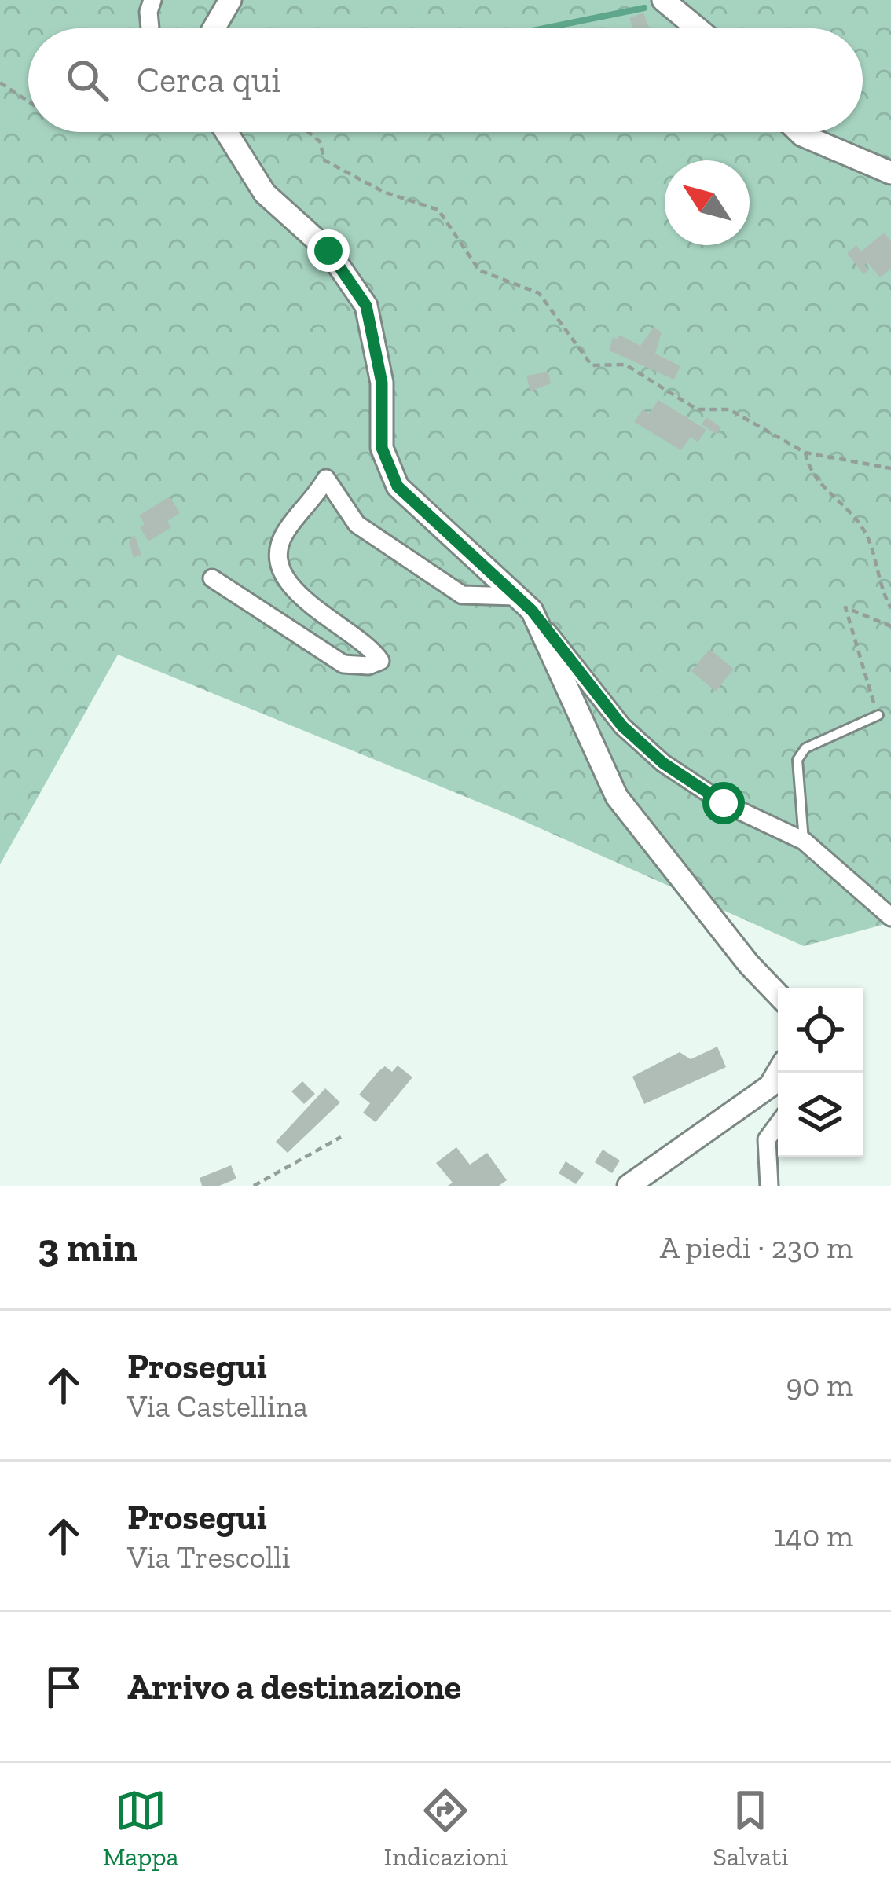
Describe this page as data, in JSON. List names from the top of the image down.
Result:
{
  "north": "top left",
  "page": {
    "search": "Cerca qui",
    "heading": ["3 min", "A piedi · 230 m"],
    "list": [
      ["Prosegui", "Via Castellina", "90 m"],
      ["Prosegui", "Via Trescolli", "140 m"],
      "Arrivo a destinazione"
    ],
    "nav": ["Mappa", "Indicazioni", "Salvati"]
  }
}
